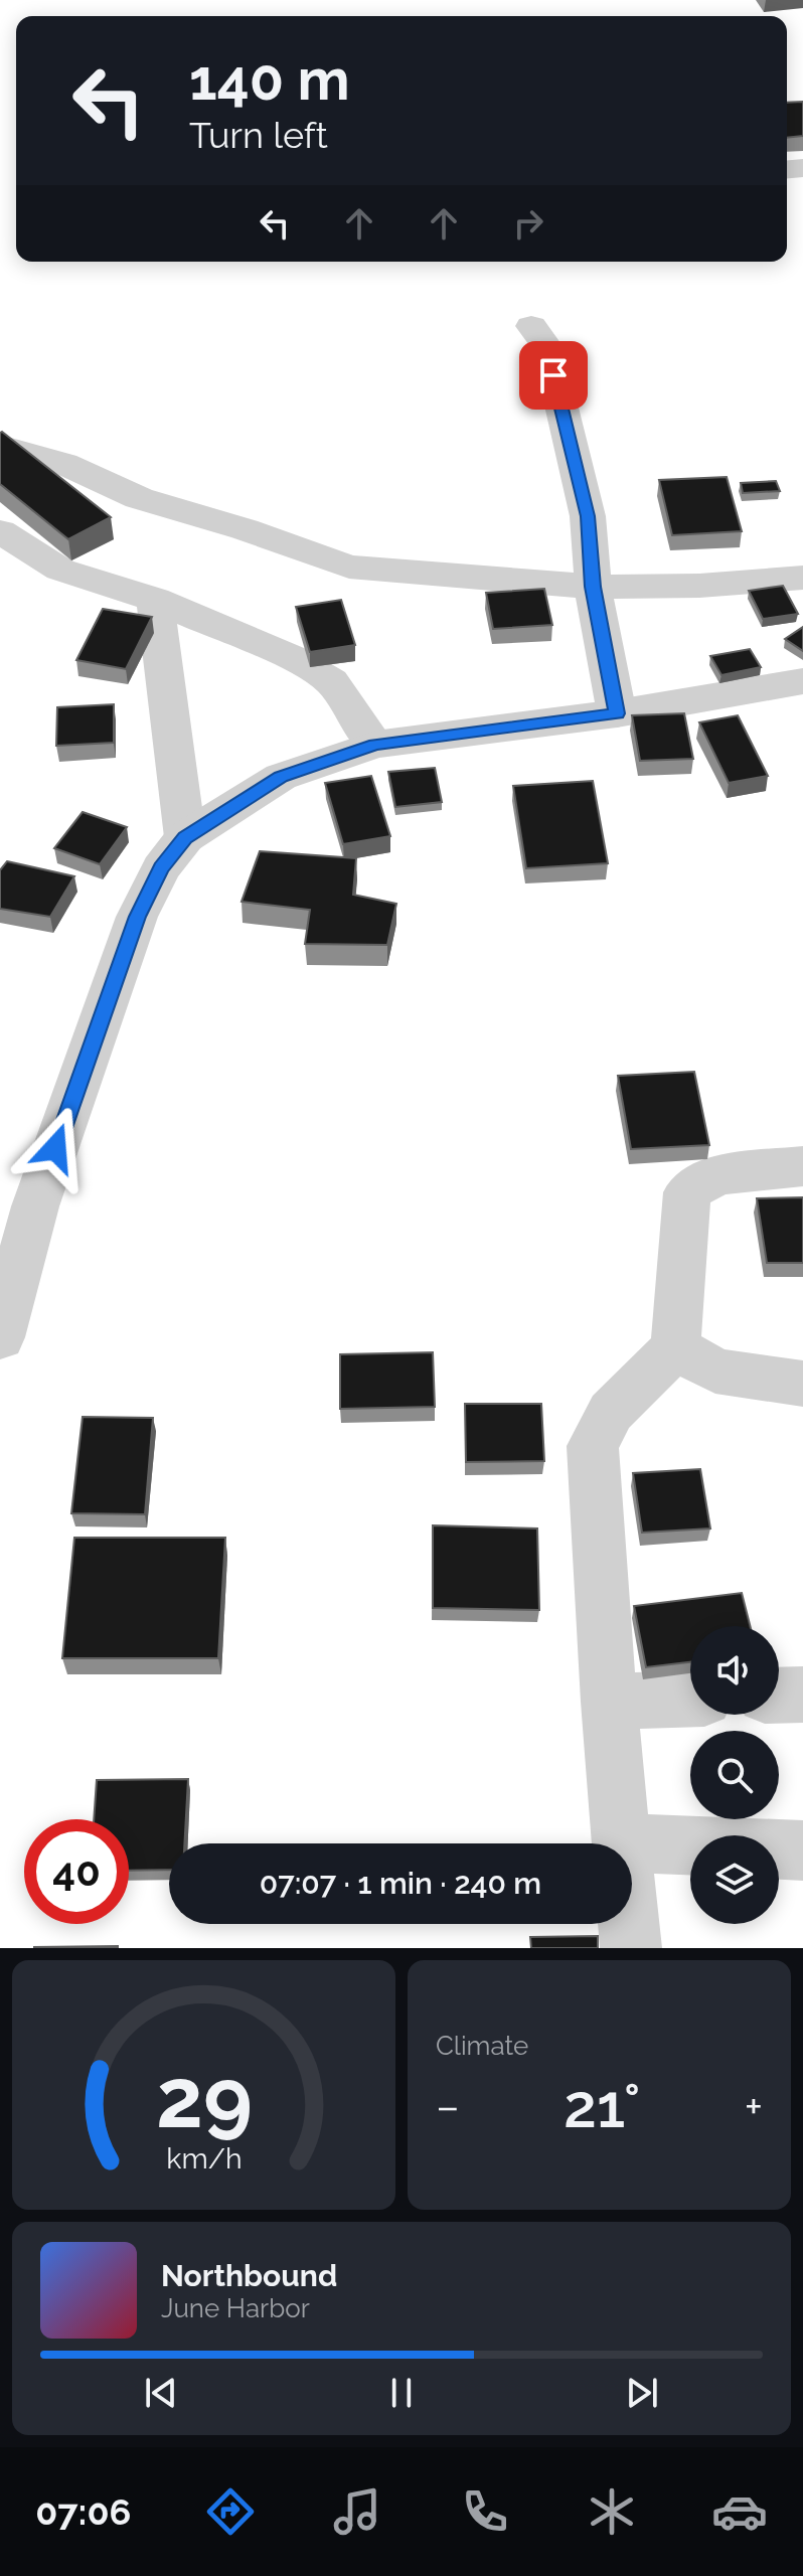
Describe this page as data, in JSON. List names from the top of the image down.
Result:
{
  "page": {
    "turn": ["140 m", "Turn left"],
    "limit": "40",
    "trip": "07:07 · 1 min · 240 m",
    "tile": "Climate",
    "heat": ["−", "21°", "+"],
    "song": ["Northbound", "June Harbor"],
    "tabs": "07:06",
    "gauge": ["29", "km/h"]
  }
}
